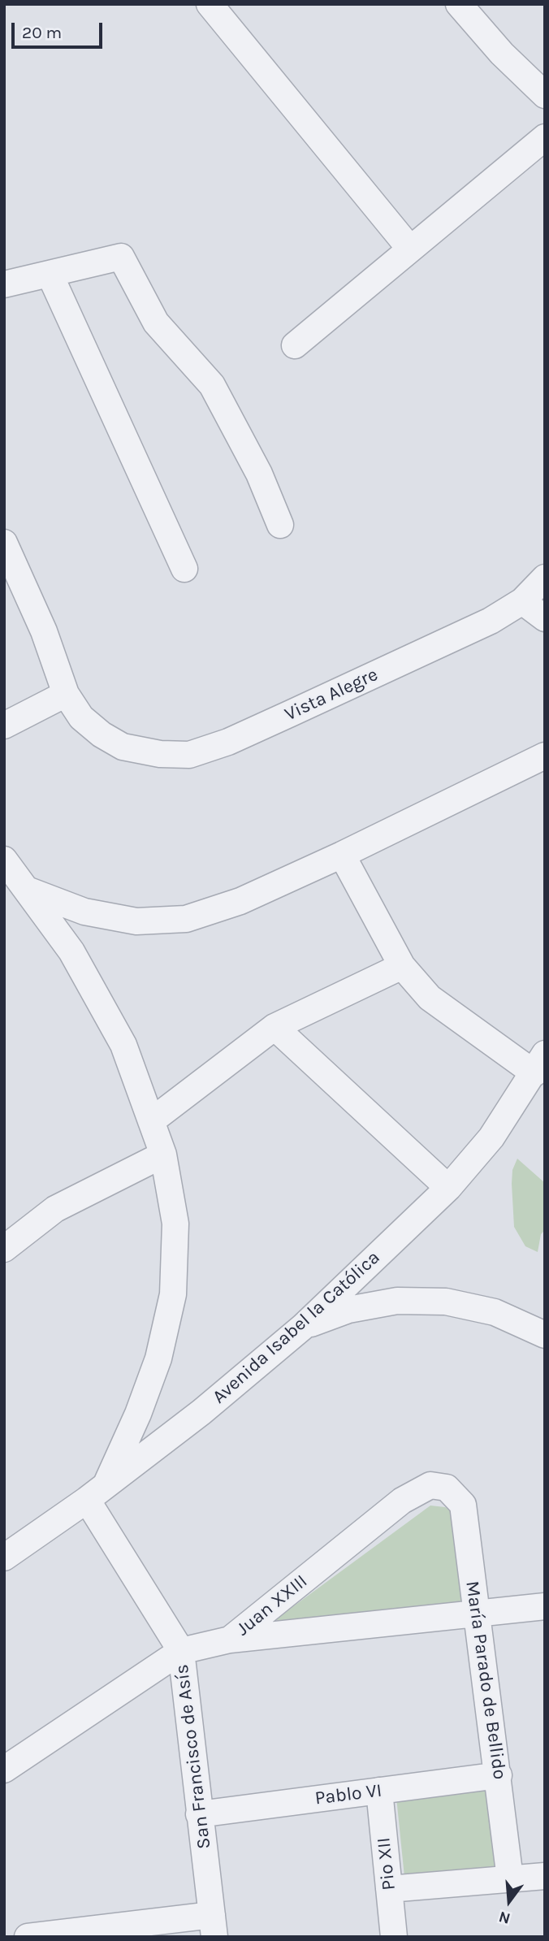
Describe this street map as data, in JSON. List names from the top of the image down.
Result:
{
  "streets": {
    "street": [
      "Vista Alegre",
      "Avenida Isabel la Católica",
      "Juan XXIII",
      "María Parado de Bellido",
      "San Francisco de Asís",
      "Pablo VI",
      "Pio XII"
    ]
  },
  "crossings": [
    ["Avenida Isabel la Católica", "San Francisco de Asís"],
    ["Juan XXIII", "María Parado de Bellido"],
    ["Juan XXIII", "San Francisco de Asís"],
    ["María Parado de Bellido", "Pablo VI"],
    ["San Francisco de Asís", "Pablo VI"],
    ["Pablo VI", "Pio XII"]
  ],
  "scale_bar": "20 m",
  "north": "bottom"
}
